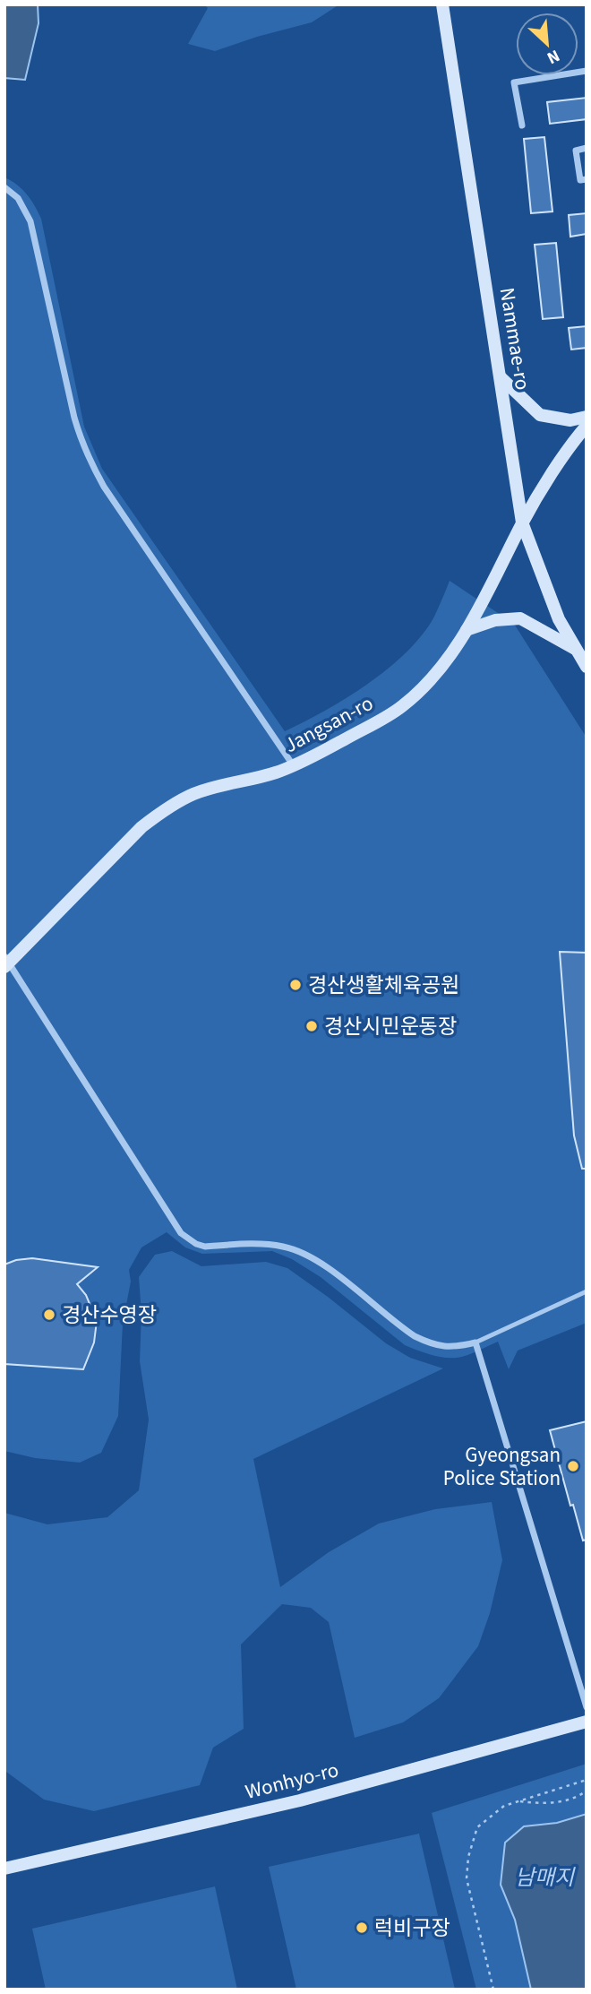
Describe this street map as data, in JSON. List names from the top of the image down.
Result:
{
  "streets": {
    "street": ["Nammae-ro", "Jangsan-ro", "Wonhyo-ro"]
  },
  "crossings": [
    ["Nammae-ro", "Jangsan-ro"]
  ],
  "water": ["남매지"],
  "places": [
    "경산생활체육공원",
    "경산시민운동장",
    "경산수영장",
    "Gyeongsan Police Station",
    "럭비구장"
  ],
  "north": "bottom right"
}
